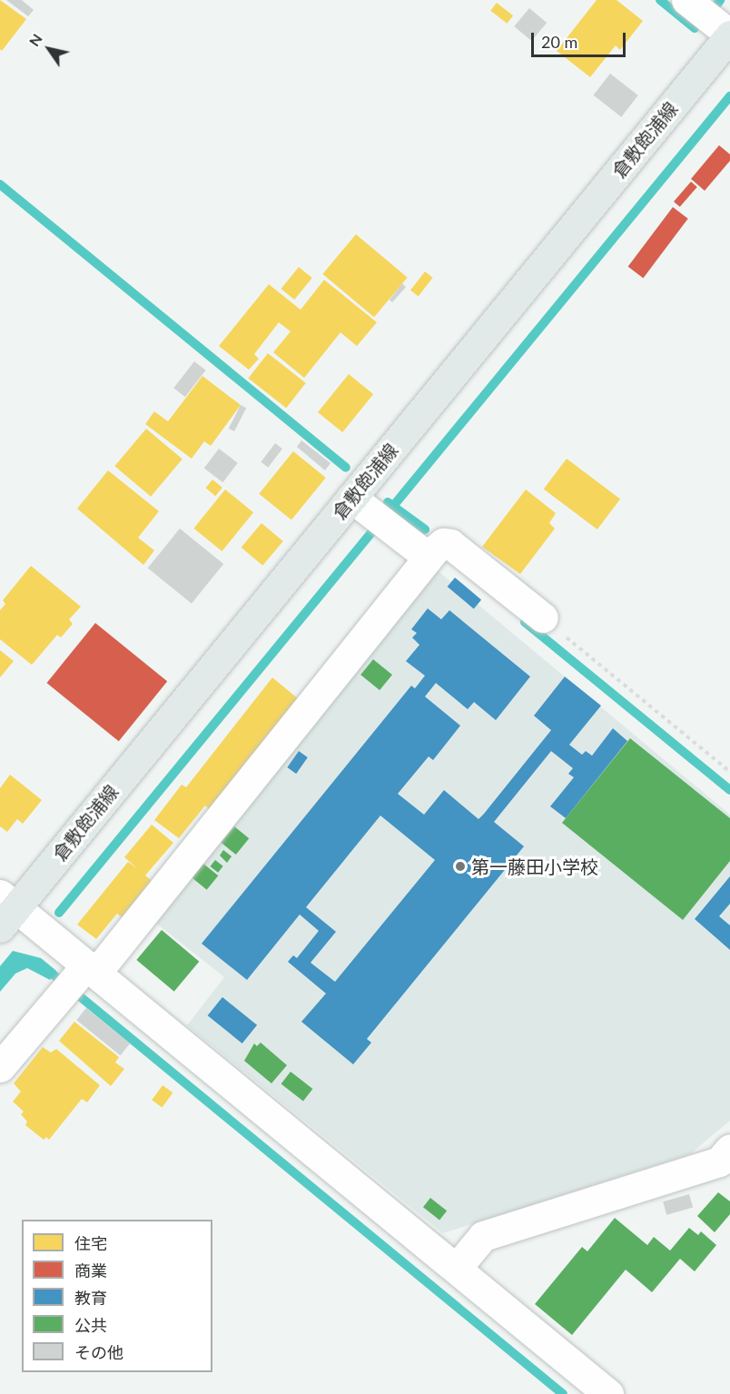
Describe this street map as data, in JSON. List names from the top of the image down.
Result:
{
  "streets": {
    "main road": ["倉敷飽浦線"]
  },
  "places": ["第一藤田小学校"],
  "legend": [
    "住宅",
    "商業",
    "教育",
    "公共",
    "その他"
  ],
  "scale_bar": "20 m",
  "north": "top left"
}
